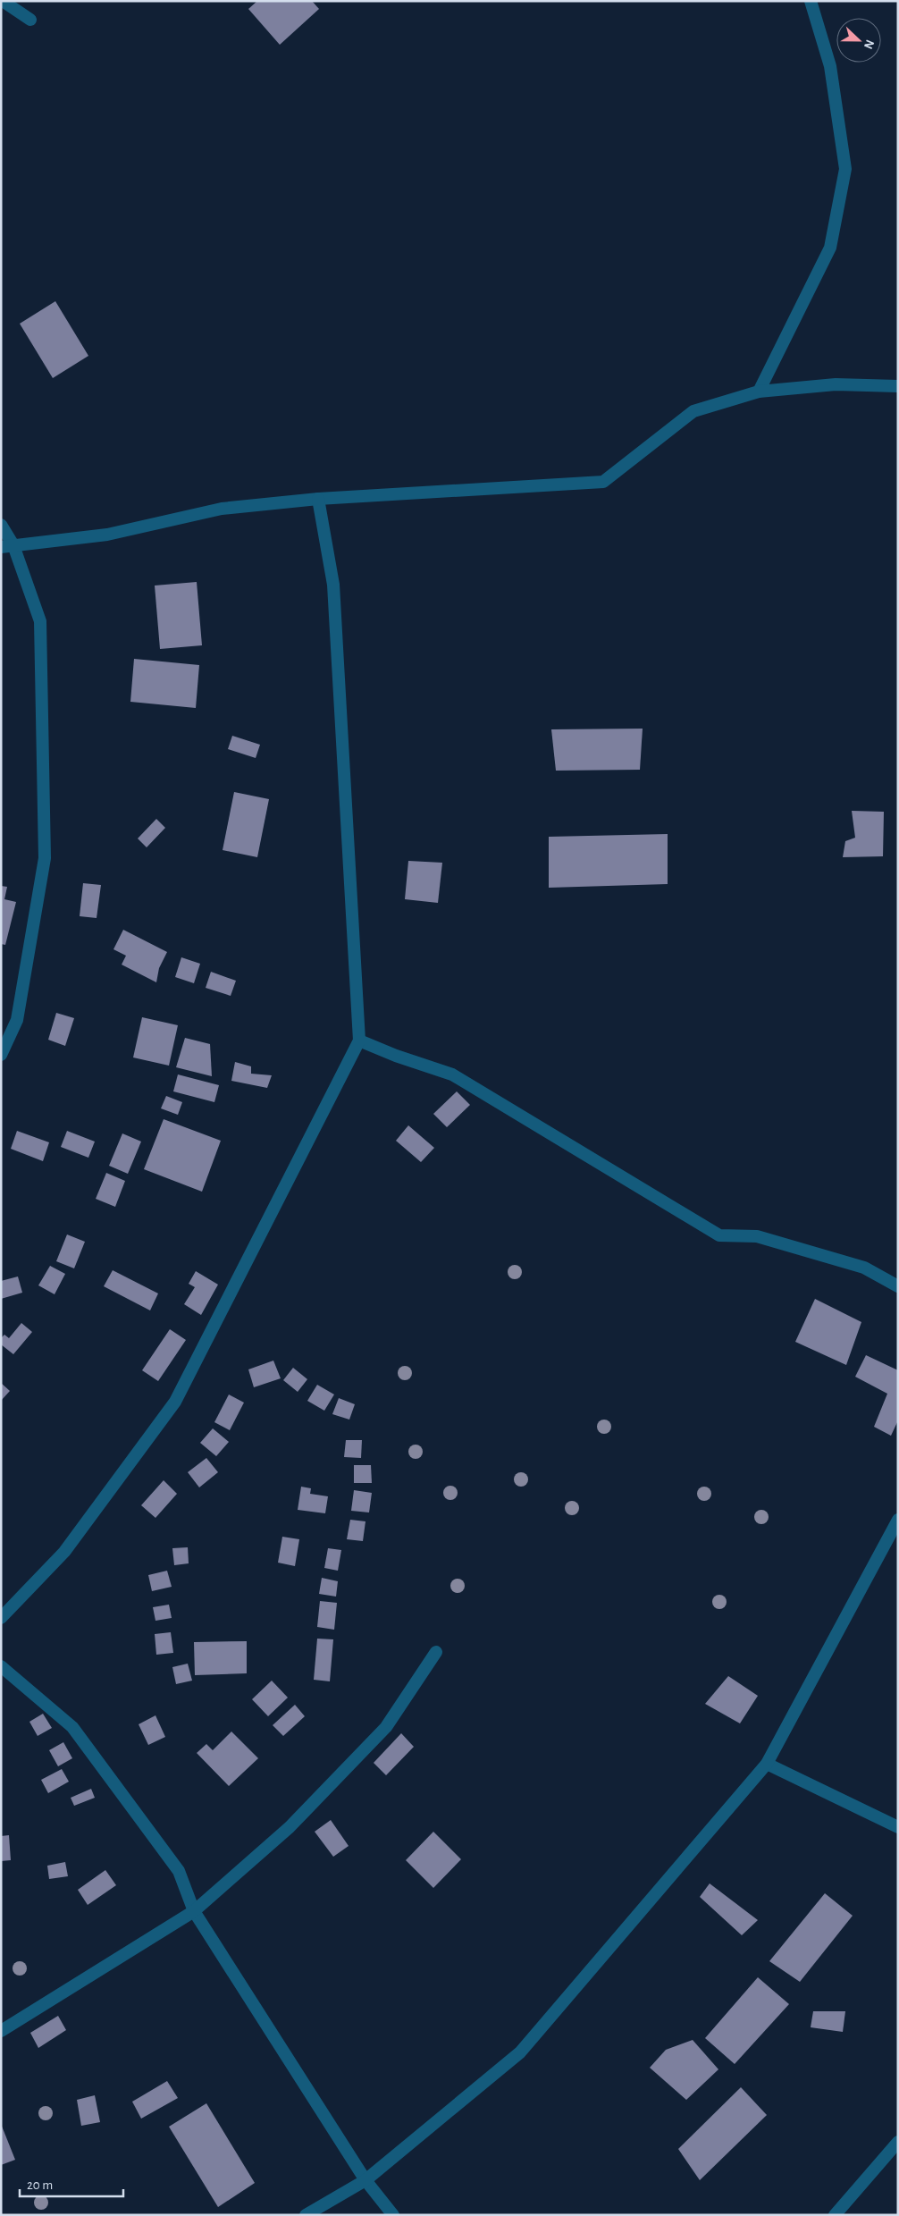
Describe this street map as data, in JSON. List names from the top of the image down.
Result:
{
  "scale_bar": "20 m",
  "north": "right"
}
